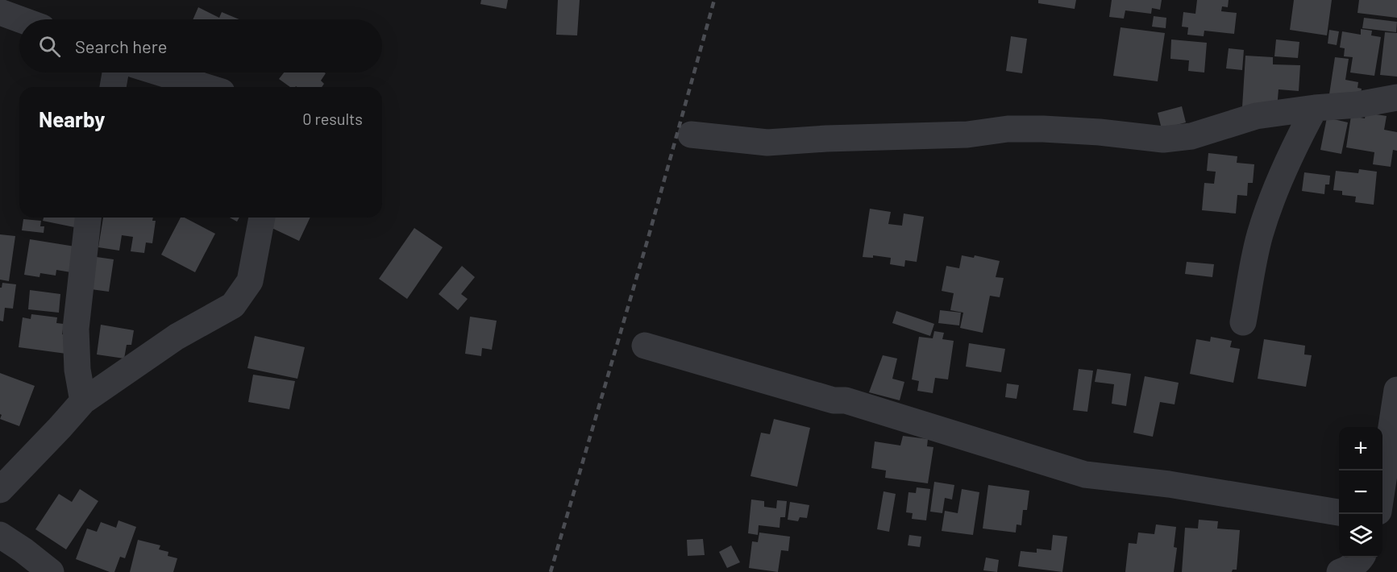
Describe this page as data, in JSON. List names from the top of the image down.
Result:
{
  "page": {
    "search": "Search here",
    "heading": ["Nearby", "0 results"],
    "map_buttons": ["+", "−"]
  }
}
